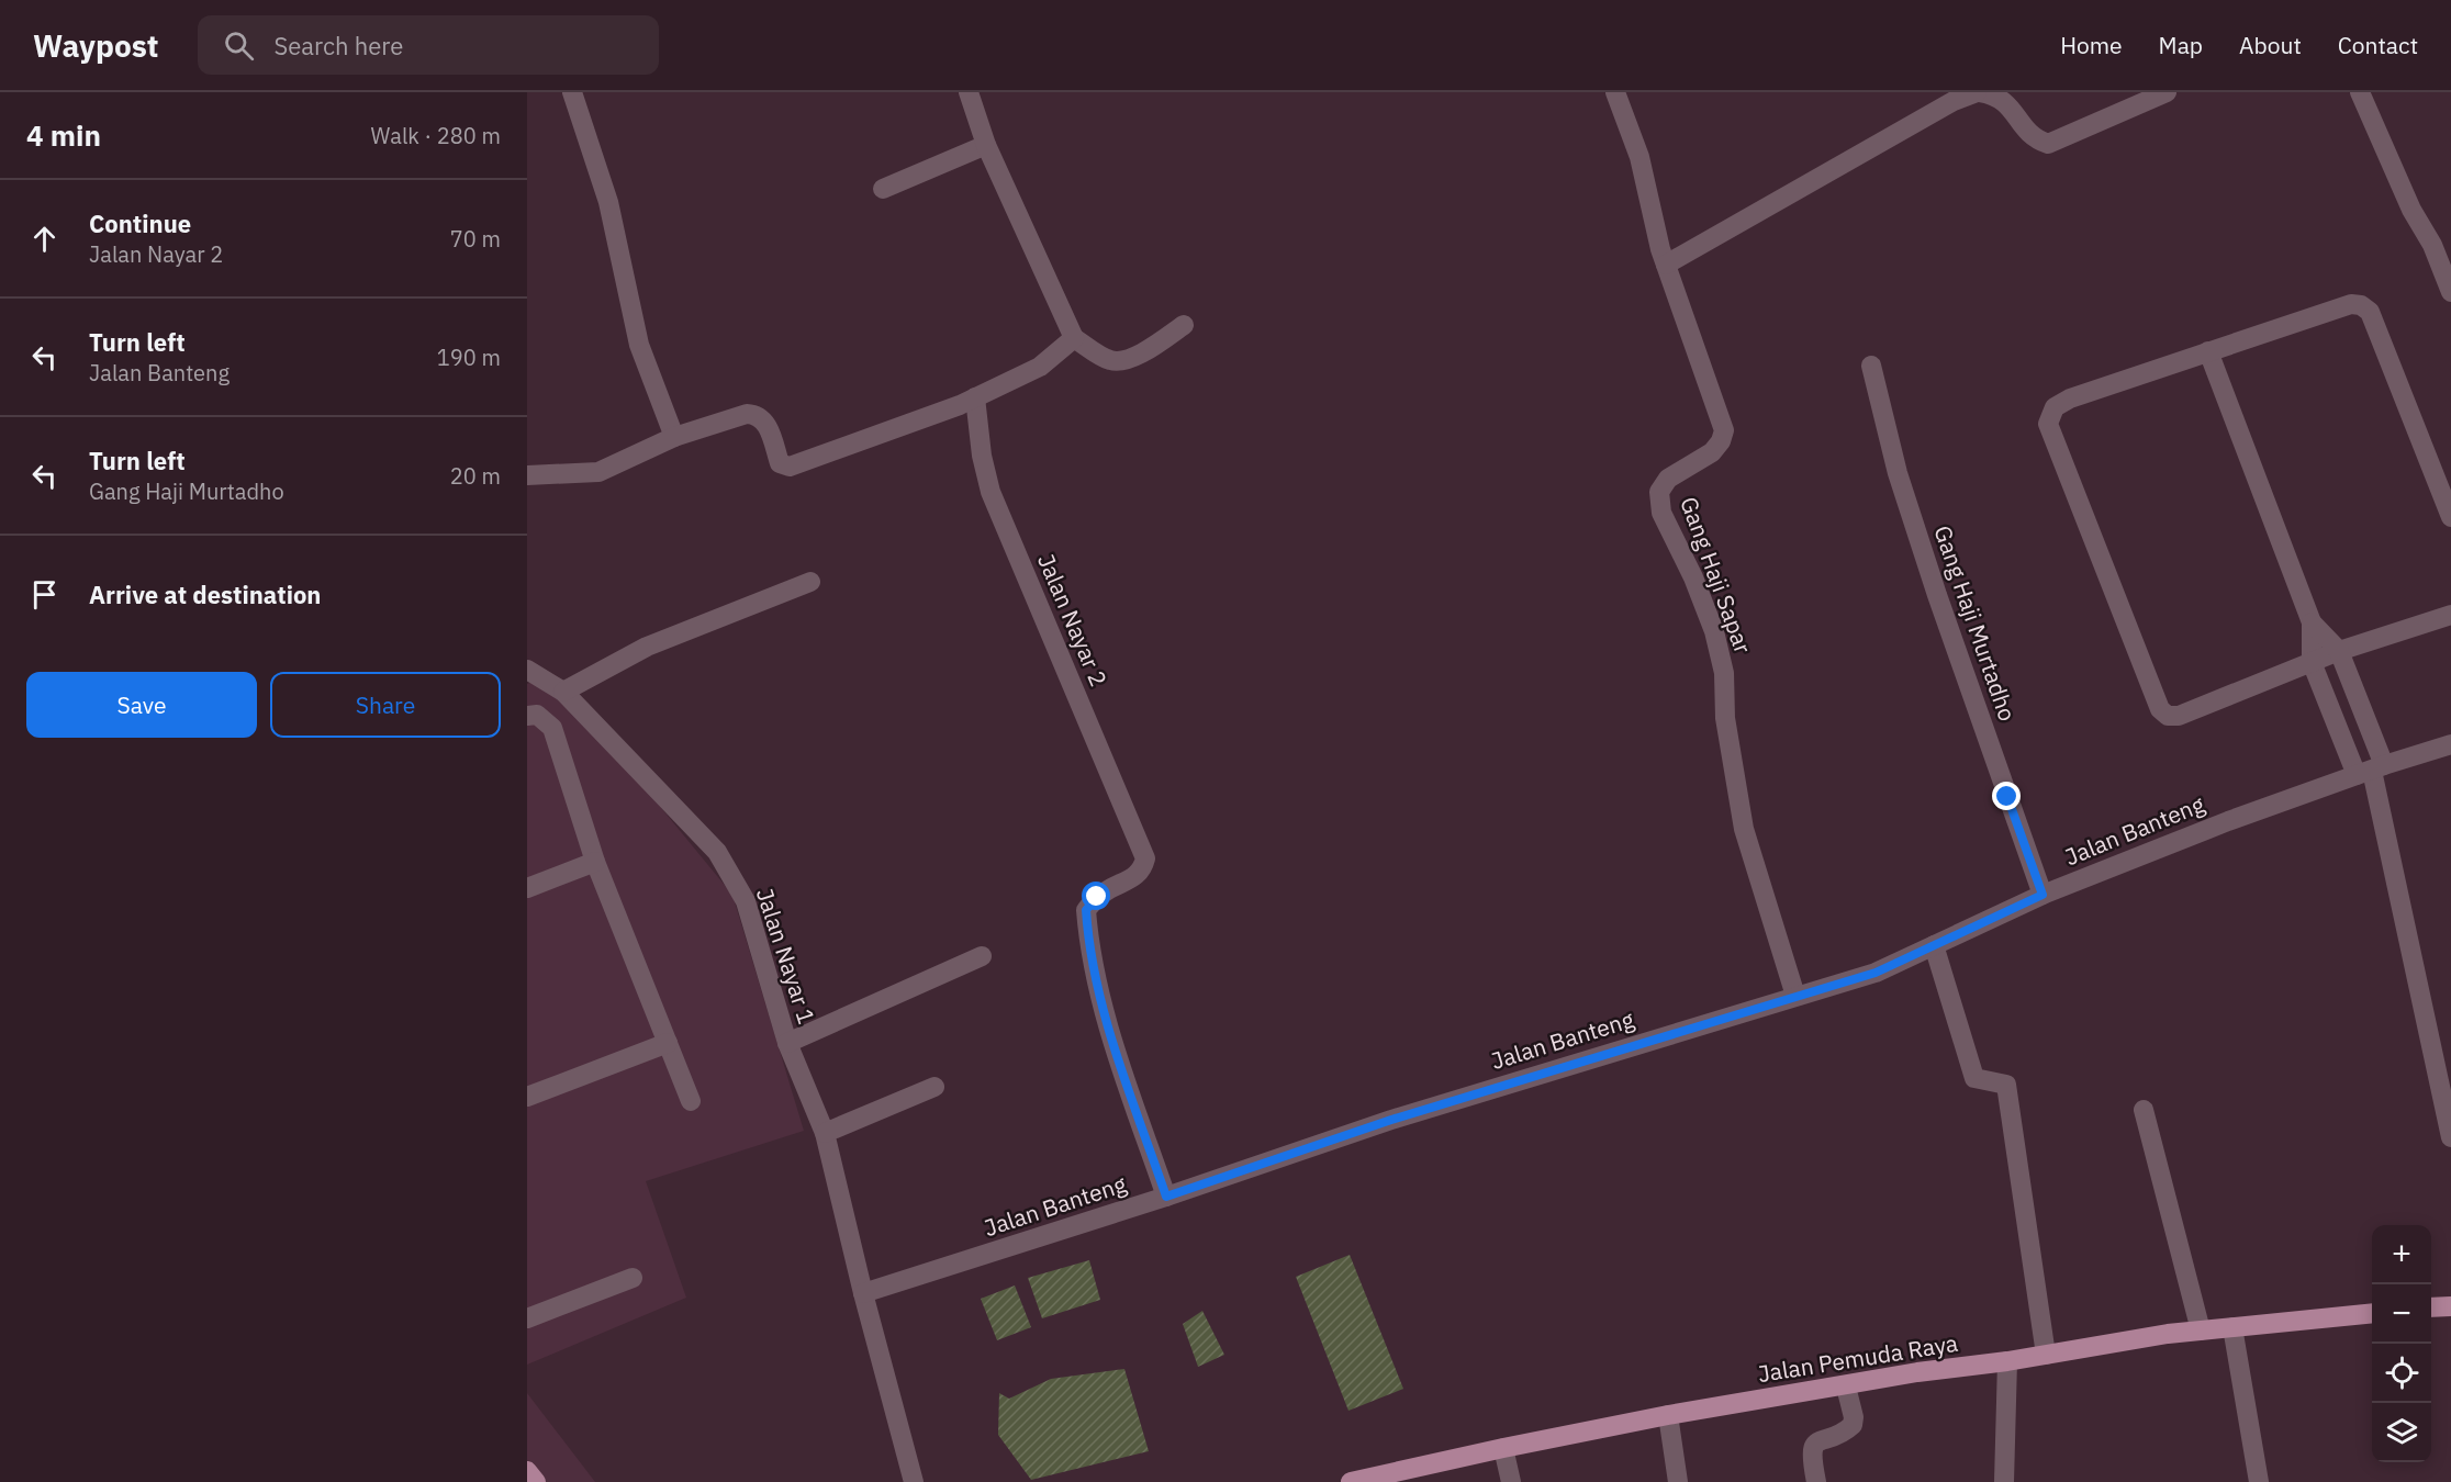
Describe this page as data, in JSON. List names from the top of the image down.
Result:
{
  "streets": {
    "main road": ["Jalan Pemuda Raya"],
    "street": [
      "Gang Haji Sapar",
      "Jalan Nayar 2",
      "Gang Haji Murtadho",
      "Jalan Banteng",
      "Jalan Nayar 1"
    ]
  },
  "crossings": [
    ["Gang Haji Sapar", "Jalan Banteng"],
    ["Jalan Nayar 2", "Jalan Banteng"],
    ["Gang Haji Murtadho", "Jalan Banteng"],
    ["Jalan Banteng", "Jalan Nayar 1"]
  ],
  "page": {
    "header": "Waypost",
    "search": "Search here",
    "nav": [
      "Home",
      "Map",
      "About",
      "Contact"
    ],
    "heading": ["4 min", "Walk · 280 m"],
    "list": [
      ["Continue", "Jalan Nayar 2", "70 m"],
      ["Turn left", "Jalan Banteng", "190 m"],
      ["Turn left", "Gang Haji Murtadho", "20 m"],
      "Arrive at destination"
    ],
    "buttons": ["Save", "Share"],
    "map_buttons": ["+", "−"]
  }
}
